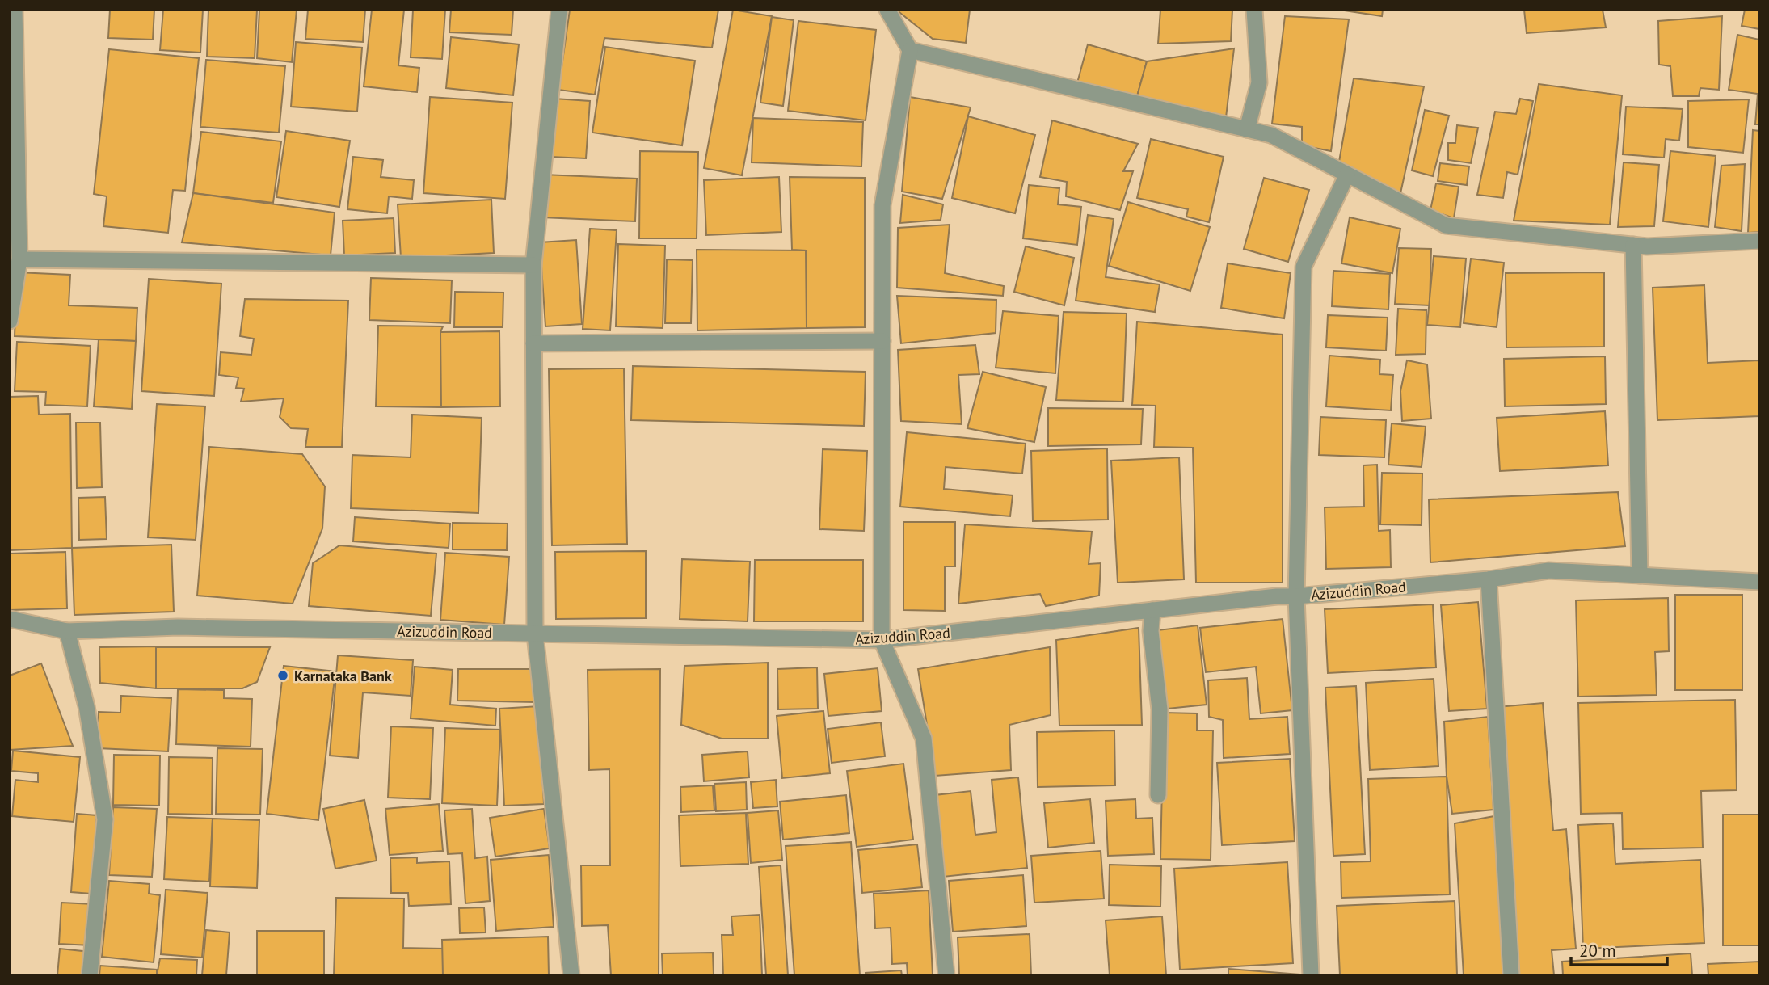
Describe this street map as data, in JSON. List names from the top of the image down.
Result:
{
  "streets": {
    "street": ["Azizuddin Road"]
  },
  "places": ["Karnataka Bank"],
  "scale_bar": "20 m"
}
